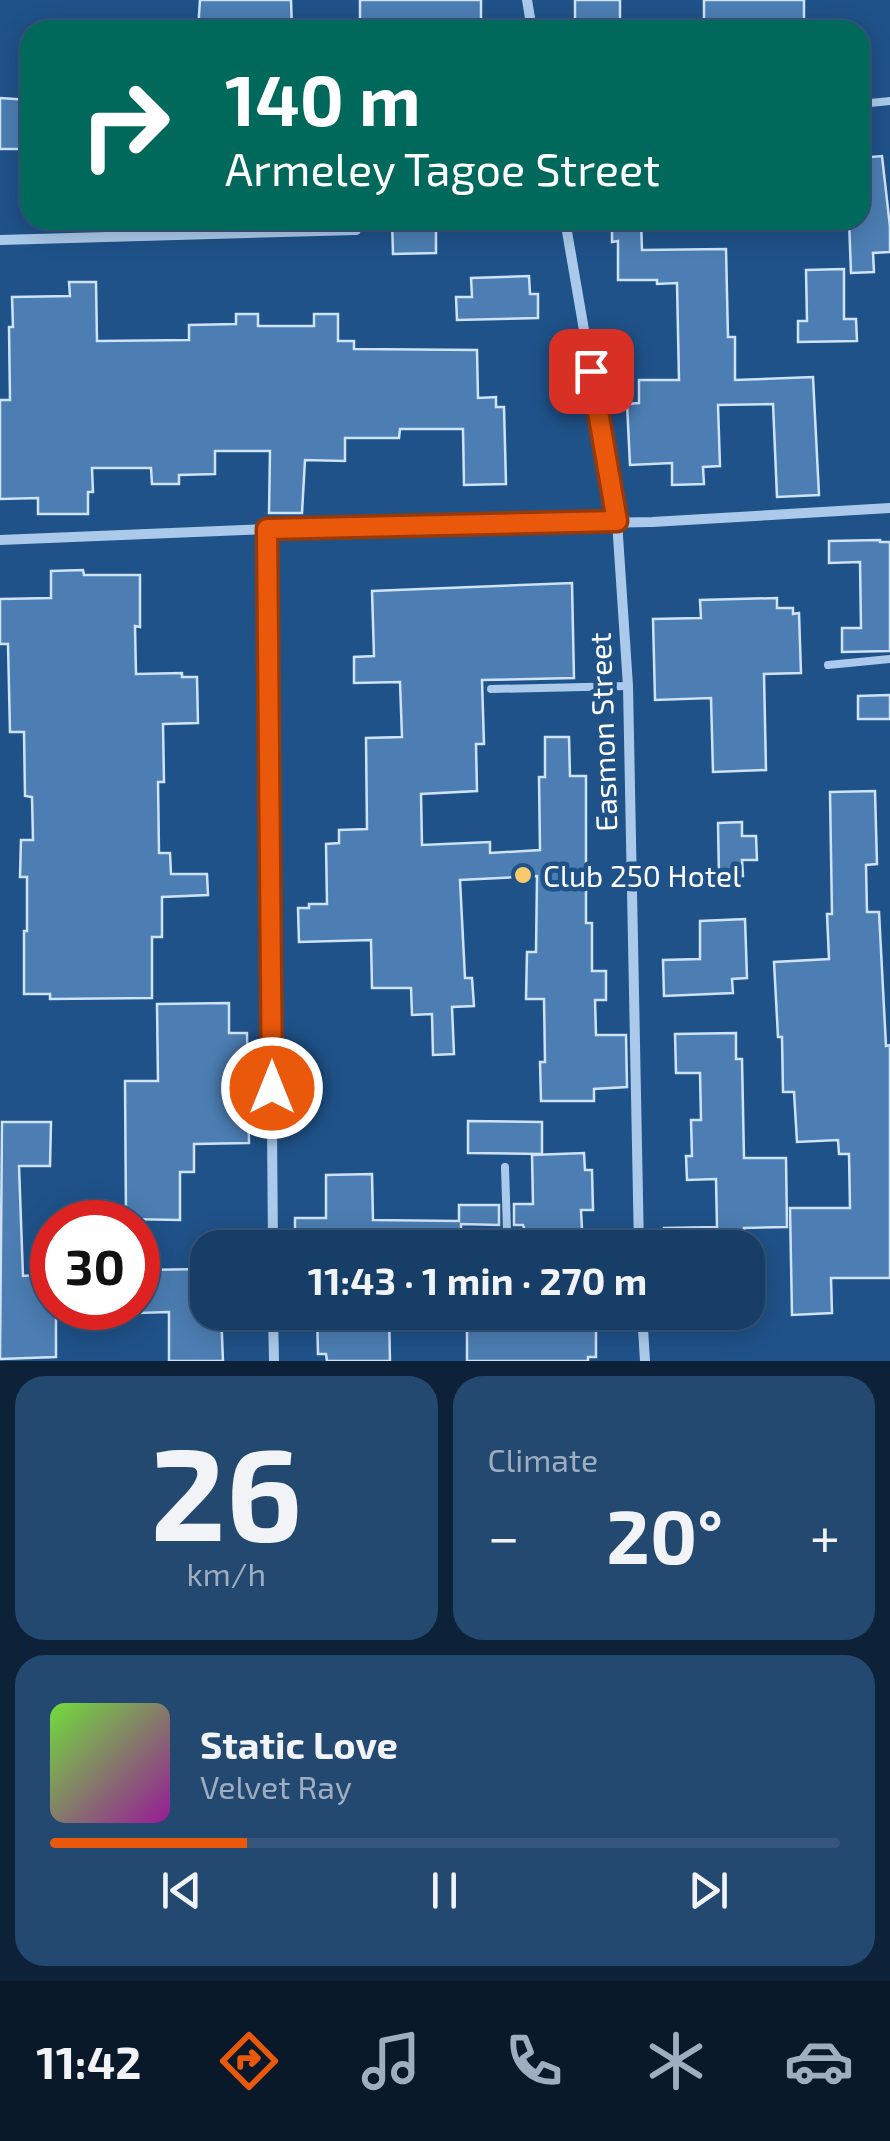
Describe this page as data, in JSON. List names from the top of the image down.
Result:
{
  "streets": {
    "street": ["Easmon Street"]
  },
  "places": ["Club 250 Hotel"],
  "page": {
    "turn": ["140 m", "Armeley Tagoe Street"],
    "limit": "30",
    "trip": "11:43 · 1 min · 270 m",
    "tile": [
      ["26", "km/h"],
      "Climate"
    ],
    "heat": ["−", "20°", "+"],
    "song": ["Static Love", "Velvet Ray"],
    "tabs": "11:42"
  }
}
